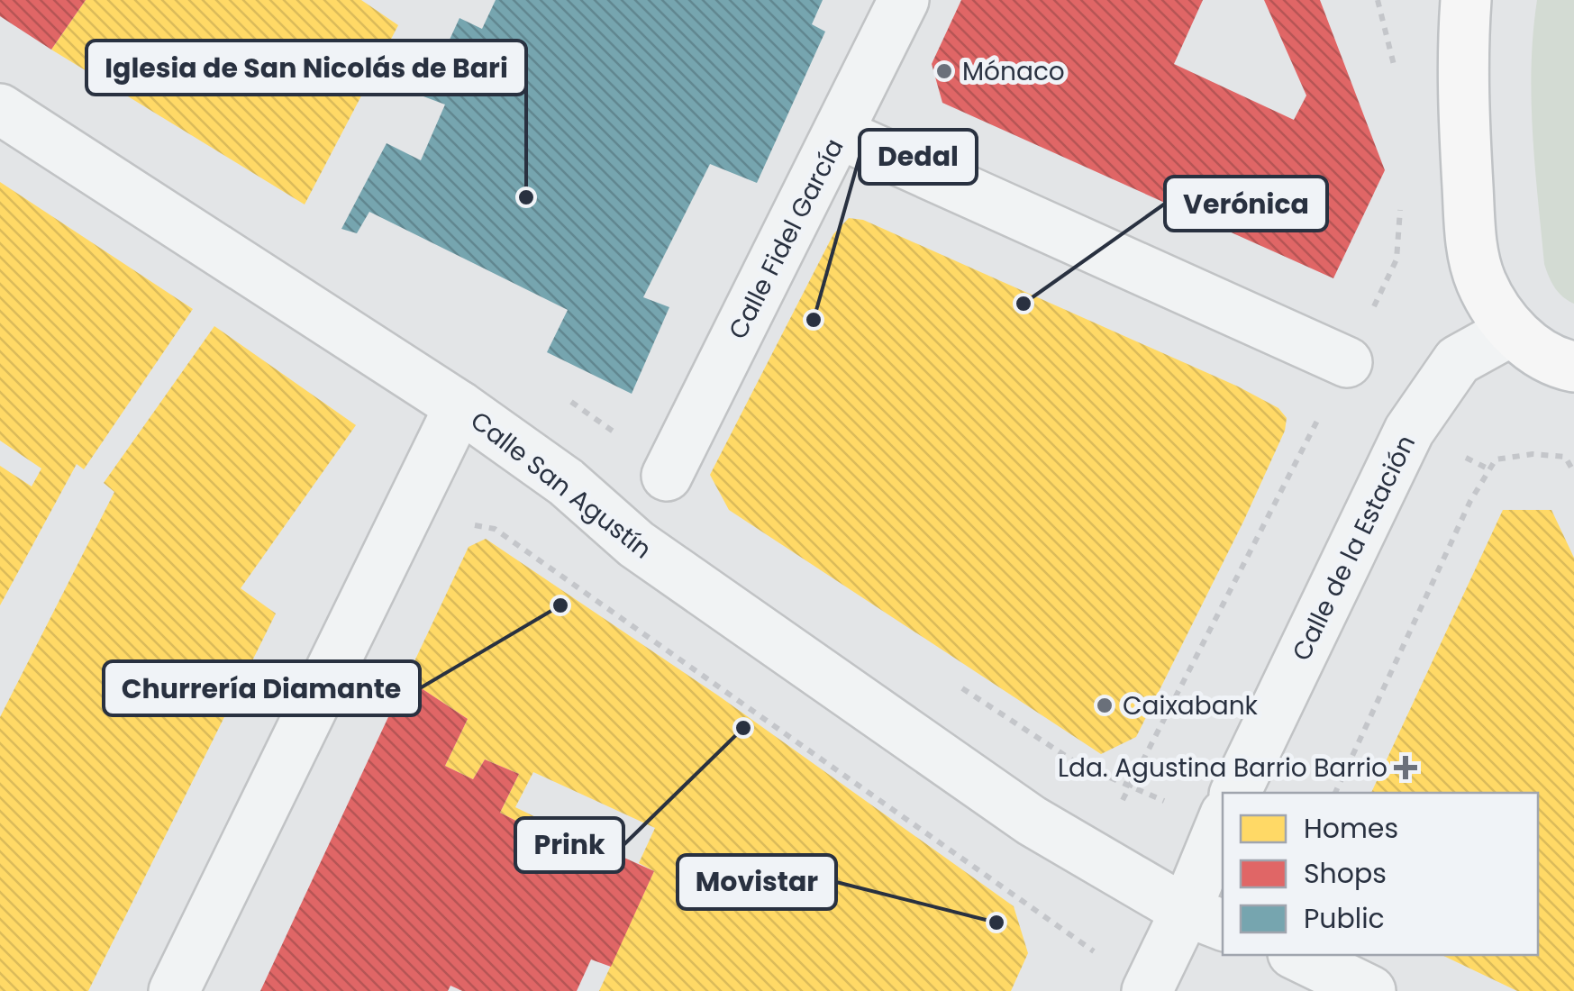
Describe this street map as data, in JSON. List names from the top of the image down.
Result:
{
  "streets": {
    "street": ["Calle Fidel García", "Calle San Agustín", "Calle de la Estación"]
  },
  "crossings": [
    ["Calle San Agustín", "Calle de la Estación"]
  ],
  "places": {
    "other": [
      "Mónaco",
      "Iglesia de San Nicolás de Bari",
      "Verónica",
      "Dedal",
      "Churrería Diamante",
      "Caixabank",
      "Prink",
      "Movistar"
    ],
    "health": ["Lda. Agustina Barrio Barrio"]
  },
  "legend": ["Homes", "Shops", "Public"]
}
